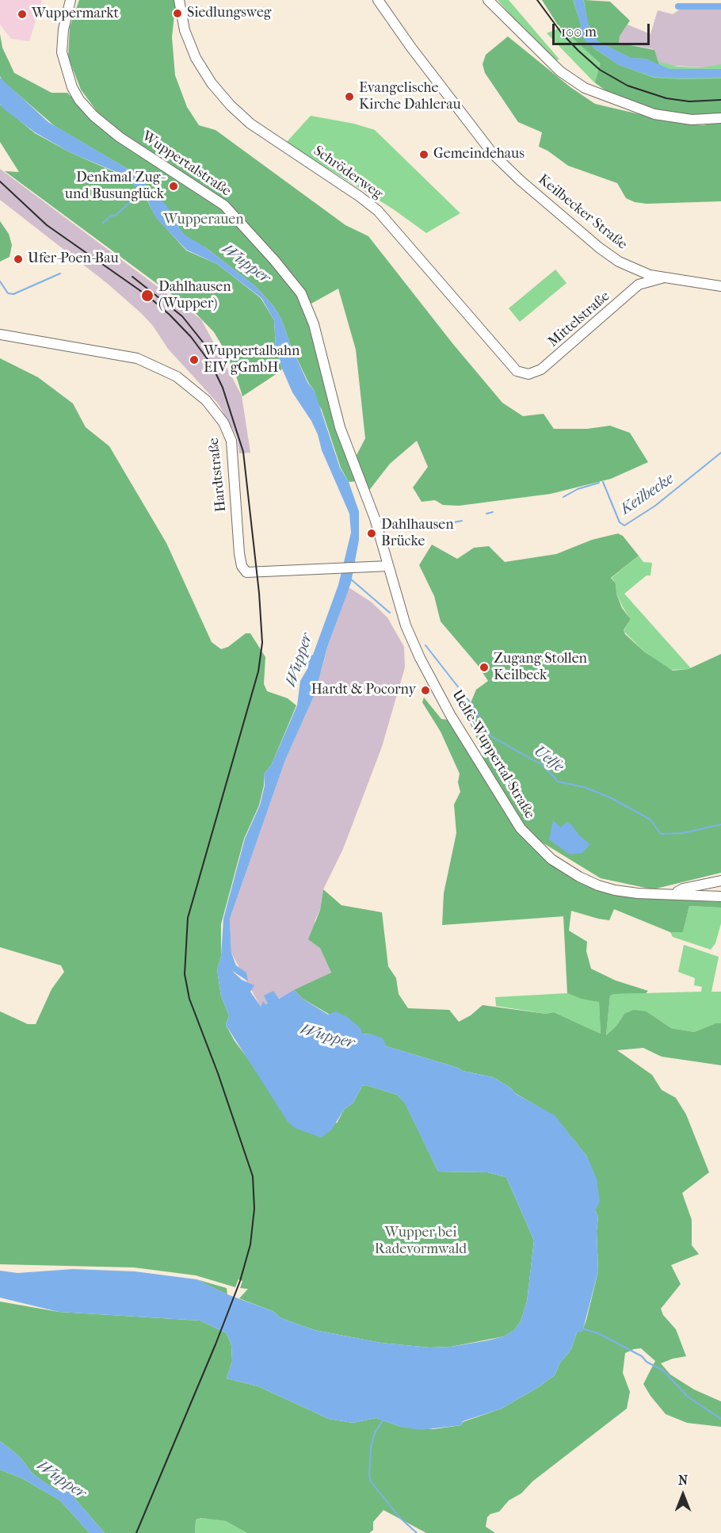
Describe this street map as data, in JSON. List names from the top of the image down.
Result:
{
  "streets": {
    "main road": [
      "Wuppertalstraße",
      "Schröderweg",
      "Keilbecker Straße",
      "Mittelstraße",
      "Hardtstraße",
      "Uelfe-Wuppertal-Straße"
    ]
  },
  "crossings": [
    ["Wuppertalstraße", "Hardtstraße"],
    ["Wuppertalstraße", "Uelfe-Wuppertal-Straße"],
    ["Schröderweg", "Mittelstraße"],
    ["Keilbecker Straße", "Mittelstraße"],
    ["Hardtstraße", "Uelfe-Wuppertal-Straße"]
  ],
  "water": ["Wupper", "Keilbecke", "Uelfe"],
  "parks": ["Wupperauen", "Wupper bei Radevormwald"],
  "places": [
    "Siedlungsweg",
    "Wuppermarkt",
    "Evangelische Kirche Dahlerau",
    "Gemeindehaus",
    "Denkmal Zug- und Busunglück",
    "Ufer-Poen-Bau",
    "Dahlhausen (Wupper)",
    "Wuppertalbahn EIV gGmbH",
    "Dahlhausen Brücke",
    "Zugang Stollen Keilbeck",
    "Hardt & Pocorny"
  ],
  "scale_bar": "100 m",
  "north": "top"
}
